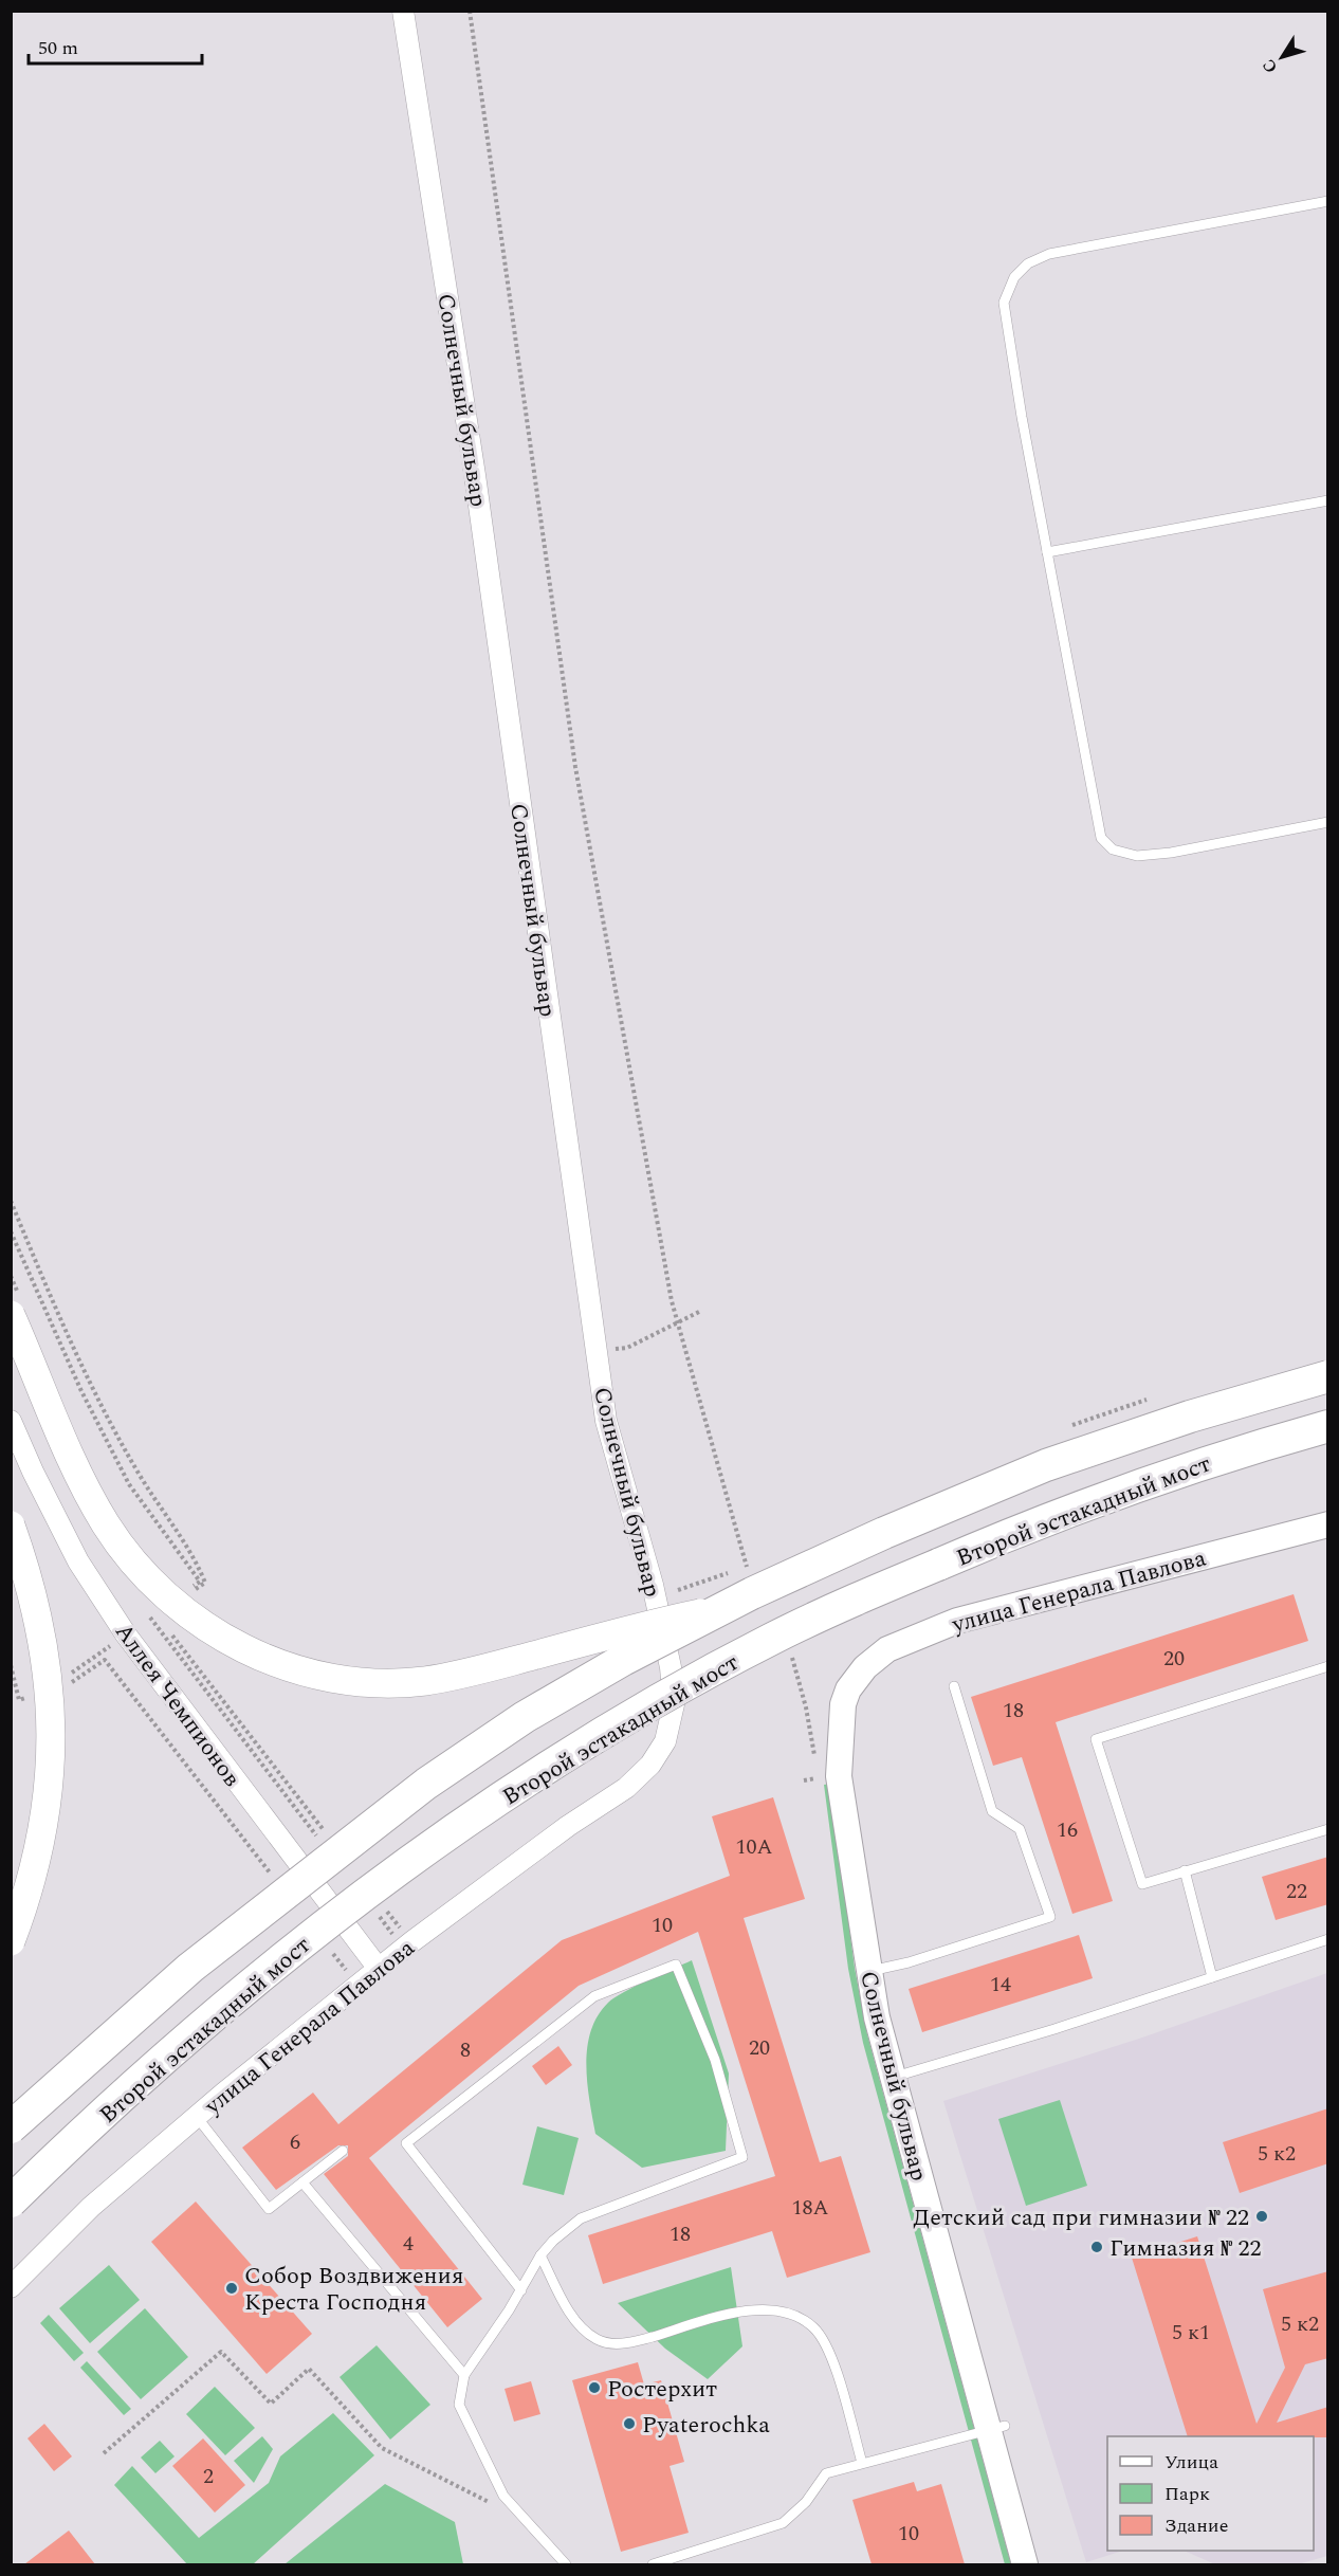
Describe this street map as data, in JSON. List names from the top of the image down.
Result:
{
  "streets": {
    "main road": ["Второй эстакадный мост"],
    "street": ["Солнечный бульвар", "улица Генерала Павлова", "Аллея Чемпионов"]
  },
  "crossings": [
    ["Солнечный бульвар", "улица Генерала Павлова"],
    ["улица Генерала Павлова", "Аллея Чемпионов"]
  ],
  "places": [
    "Детский сад при гимназии № 22",
    "Гимназия № 22",
    "Собор Воздвижения Креста Господня",
    "Ростерхит",
    "Pyaterochka"
  ],
  "house_numbers": [
    "20",
    "18",
    "16",
    "10А",
    "22",
    "10",
    "14",
    "20",
    "8",
    "6",
    "5 к2",
    "18А",
    "18",
    "4",
    "5 к2",
    "5 к1",
    "2",
    "10"
  ],
  "legend": ["Улица", "Парк", "Здание"],
  "scale_bar": "50 m",
  "north": "bottom left"
}
